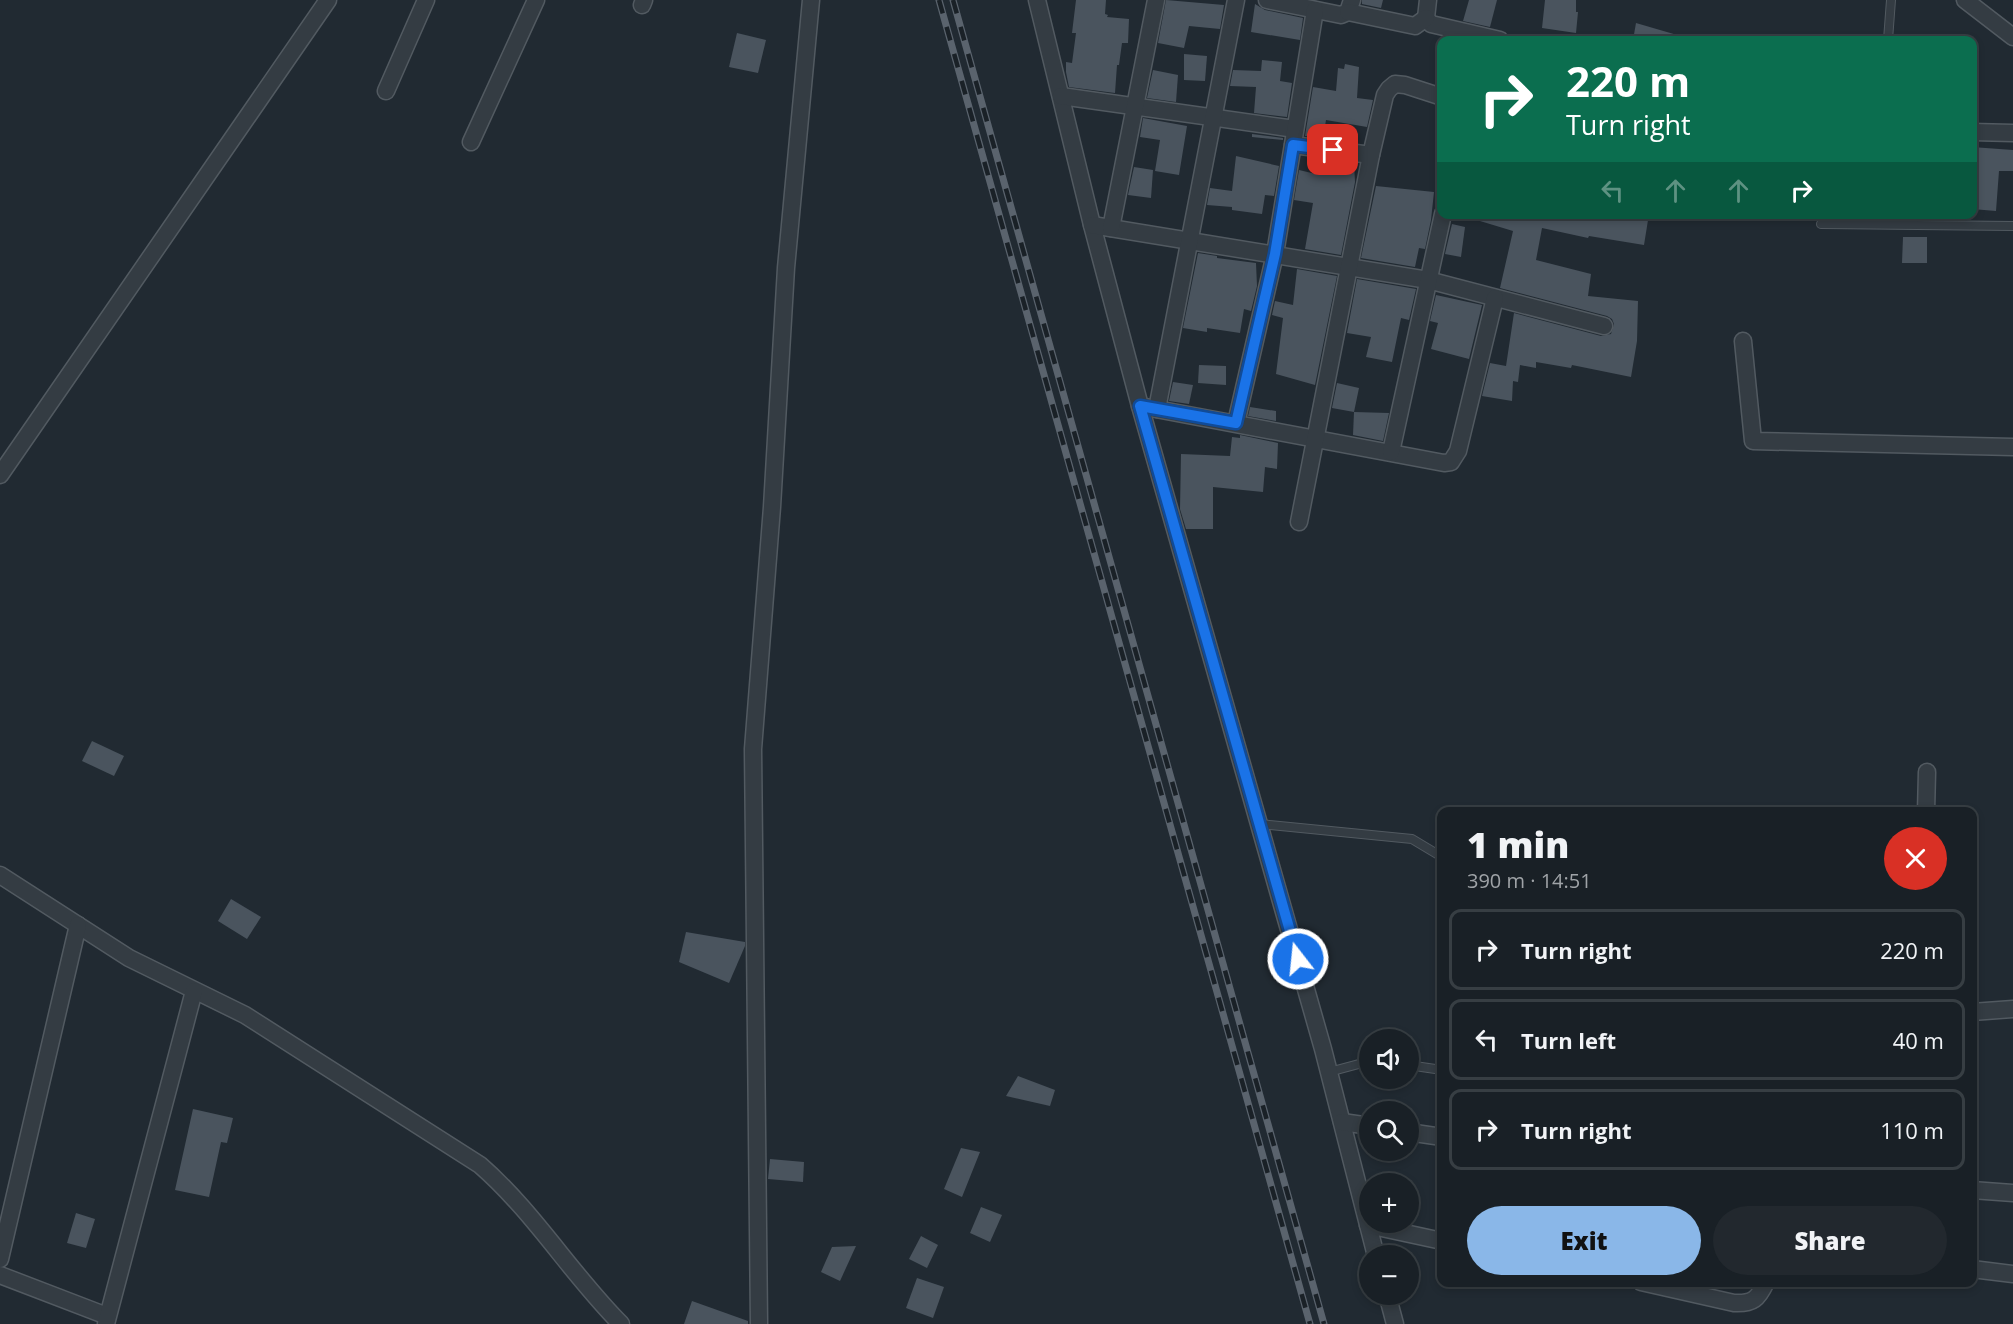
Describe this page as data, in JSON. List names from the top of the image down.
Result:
{
  "page": {
    "turn": ["220 m", "Turn right"],
    "heading": ["1 min", "390 m · 14:51"],
    "list": [
      {
        "name": "Turn right",
        "value": "220 m"
      },
      {
        "name": "Turn left",
        "value": "40 m"
      },
      {
        "name": "Turn right",
        "value": "110 m"
      }
    ],
    "map_buttons": ["+", "−"],
    "buttons": ["Exit", "Share"]
  }
}
